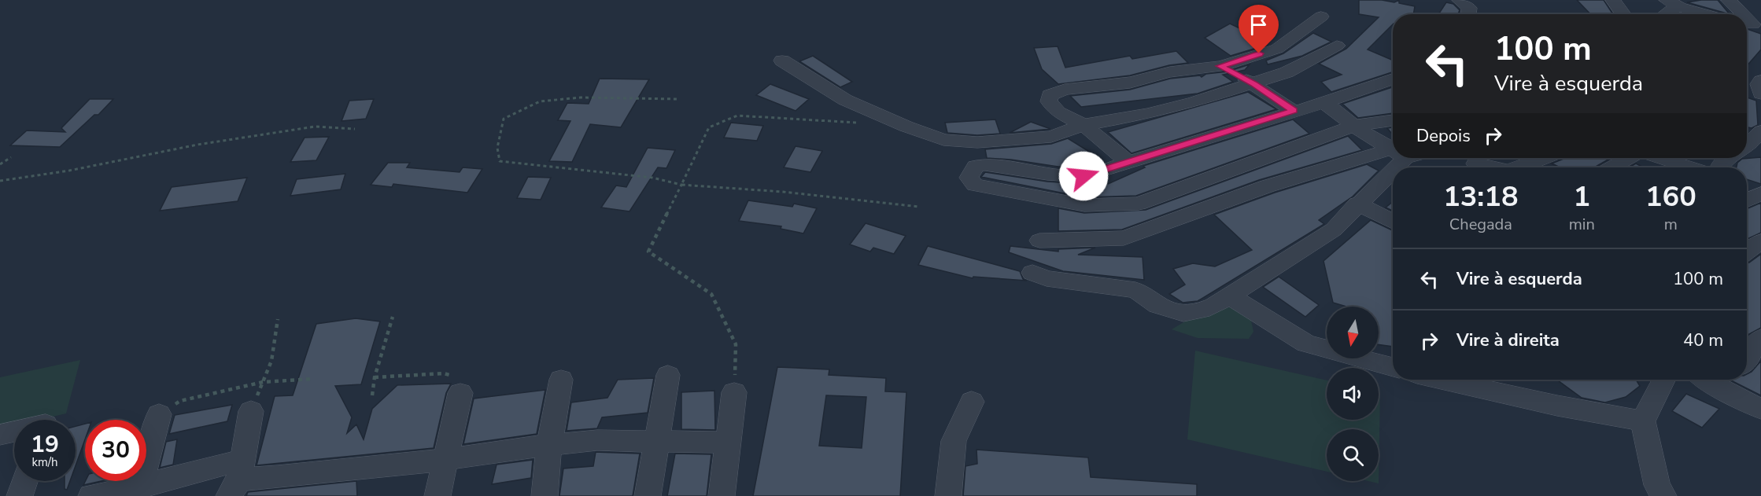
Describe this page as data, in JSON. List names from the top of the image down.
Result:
{
  "north": "bottom",
  "page": {
    "turn": ["100 m", "Vire à esquerda"],
    "then": "Depois",
    "eta": [
      "13:18",
      "Chegada",
      "1",
      "min",
      "160",
      "m"
    ],
    "list": [
      {
        "name": "Vire à esquerda",
        "value": "100 m"
      },
      {
        "name": "Vire à direita",
        "value": "40 m"
      }
    ],
    "speed": "19 km/h",
    "limit": "30"
  }
}
